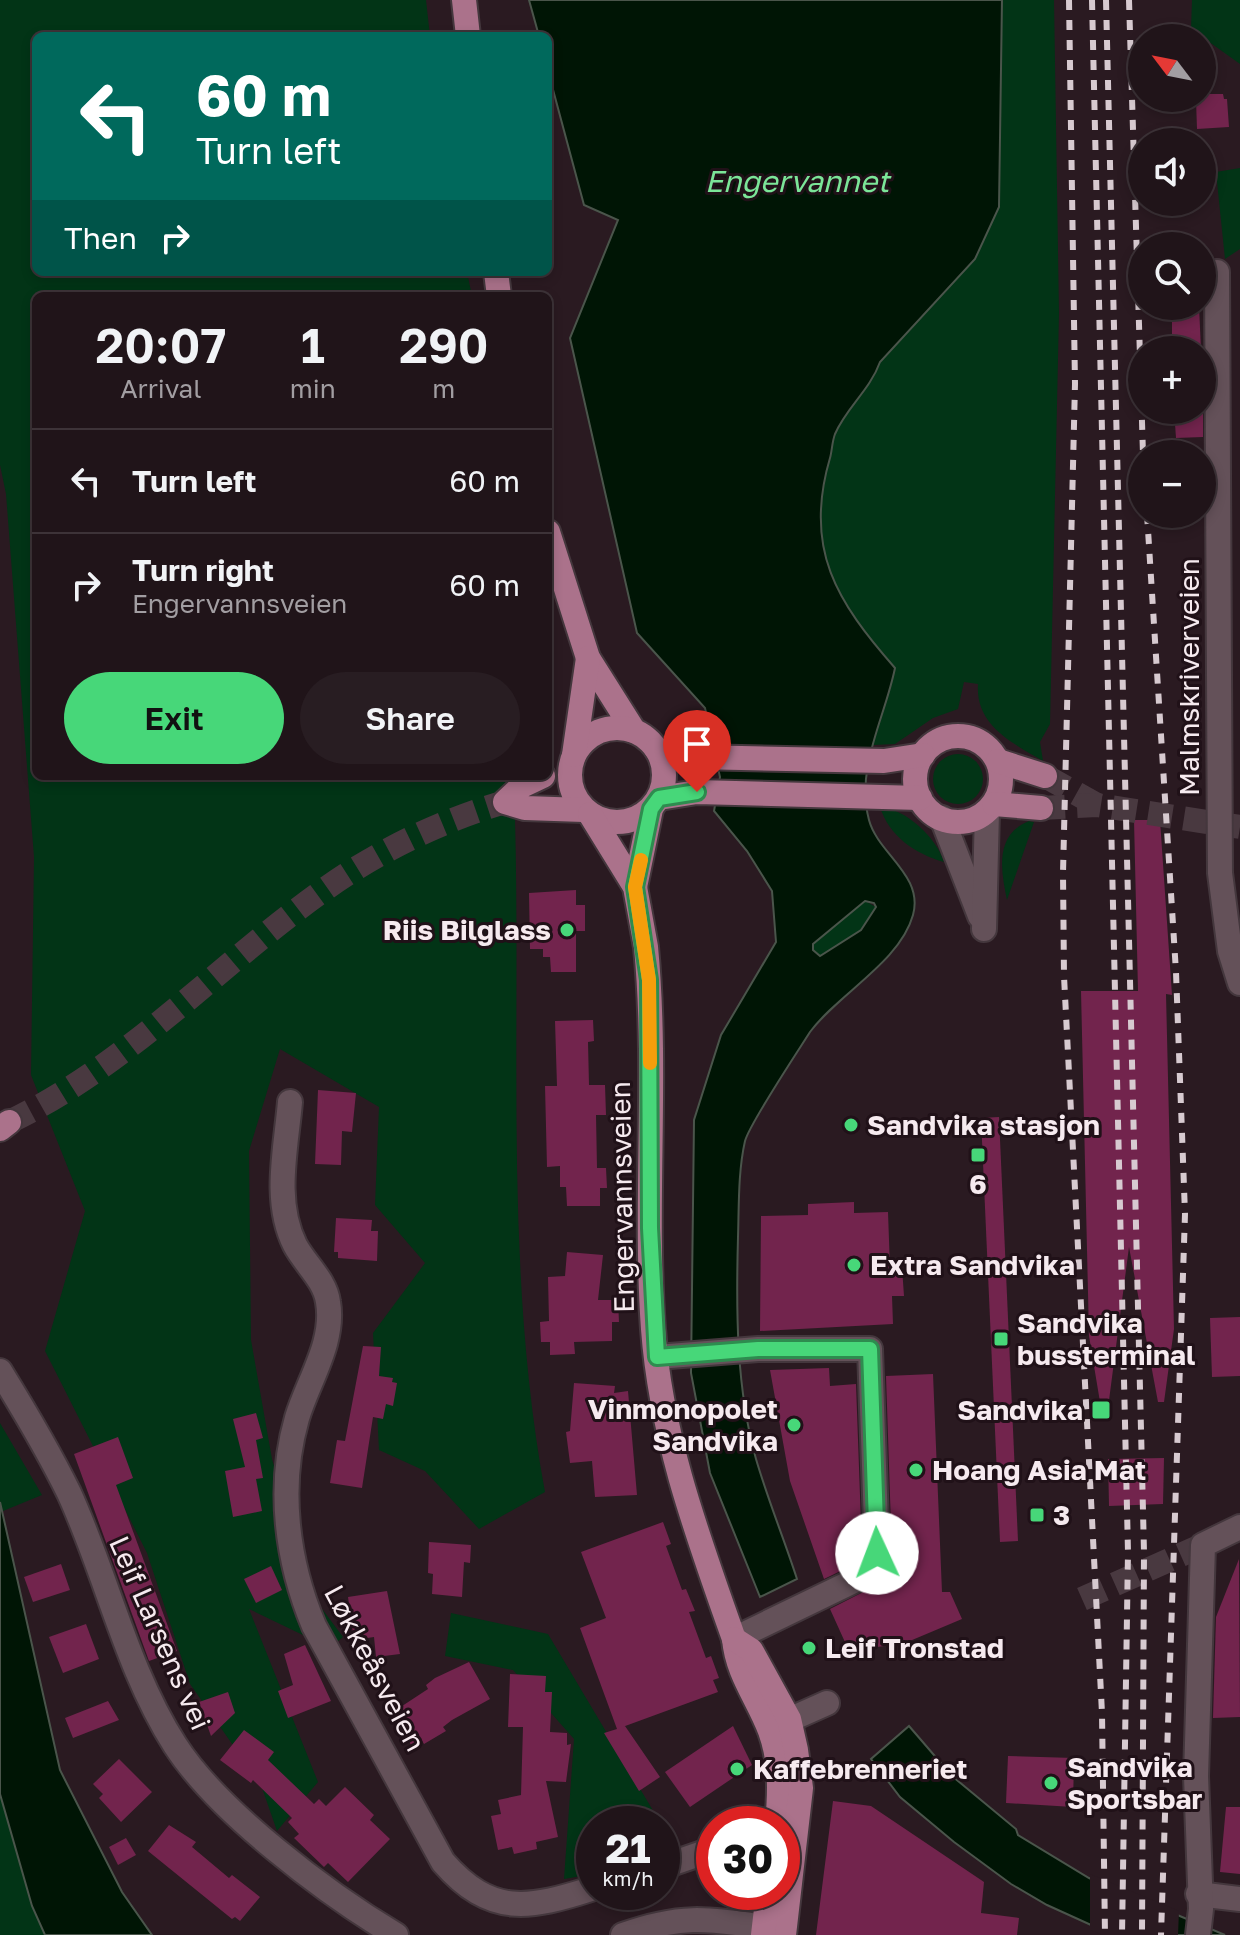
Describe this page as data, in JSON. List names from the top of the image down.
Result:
{
  "streets": {
    "main road": ["Engervannsveien"],
    "street": ["Malmskriverveien", "Leif Larsens vei", "Løkkeåsveien"]
  },
  "water": ["Engervannet"],
  "places": {
    "other": [
      "Riis Bilglass",
      "Sandvika stasjon",
      "Extra Sandvika",
      "Vinmonopolet Sandvika",
      "Hoang Asia Mat",
      "Leif Tronstad",
      "Kaffebrenneriet",
      "Sandvika Sportsbar"
    ],
    "transit": [
      "6",
      "Sandvika bussterminal",
      "Sandvika",
      "3"
    ]
  },
  "north": "top left",
  "page": {
    "map_buttons": ["+", "−"],
    "turn": ["60 m", "Turn left"],
    "then": "Then",
    "eta": [
      "20:07",
      "Arrival",
      "1",
      "min",
      "290",
      "m"
    ],
    "list": [
      {
        "name": "Turn left",
        "value": "60 m"
      },
      {
        "name": "Turn right",
        "note": "Engervannsveien",
        "value": "60 m"
      }
    ],
    "buttons": ["Exit", "Share"],
    "speed": "21 km/h",
    "limit": "30"
  }
}
